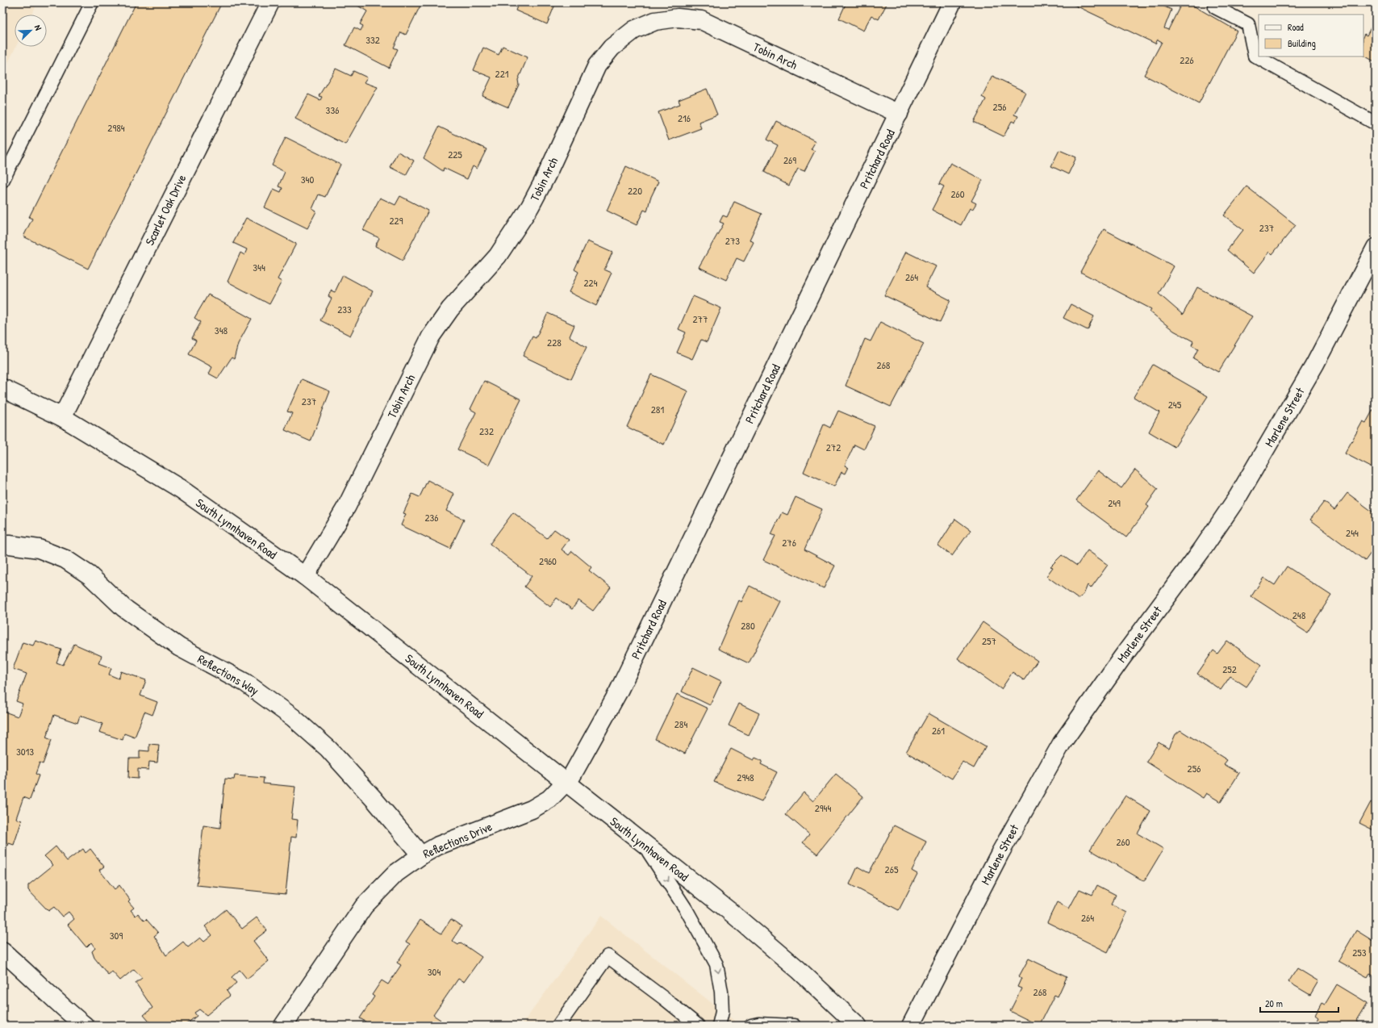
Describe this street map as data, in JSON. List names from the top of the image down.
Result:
{
  "streets": {
    "street": [
      "Tobin Arch",
      "Pritchard Road",
      "Scarlet Oak Drive",
      "Marlene Street",
      "South Lynnhaven Road",
      "Reflections Way",
      "Reflections Drive"
    ]
  },
  "crossings": [
    ["Tobin Arch", "Pritchard Road"],
    ["Tobin Arch", "South Lynnhaven Road"],
    ["Pritchard Road", "South Lynnhaven Road"],
    ["Pritchard Road", "Reflections Drive"],
    ["Scarlet Oak Drive", "South Lynnhaven Road"],
    ["South Lynnhaven Road", "Reflections Drive"],
    ["Reflections Way", "Reflections Drive"]
  ],
  "house_numbers": [
    "332",
    "226",
    "221",
    "256",
    "336",
    "216",
    "2984",
    "225",
    "269",
    "340",
    "220",
    "260",
    "229",
    "237",
    "273",
    "344",
    "264",
    "224",
    "233",
    "277",
    "348",
    "228",
    "268",
    "237",
    "245",
    "281",
    "232",
    "272",
    "249",
    "236",
    "244",
    "276",
    "2960",
    "248",
    "280",
    "257",
    "252",
    "284",
    "261",
    "3013",
    "256",
    "2948",
    "2944",
    "260",
    "265",
    "264",
    "309",
    "253",
    "304",
    "268"
  ],
  "legend": ["Road", "Building"],
  "scale_bar": "20 m",
  "north": "top right"
}
